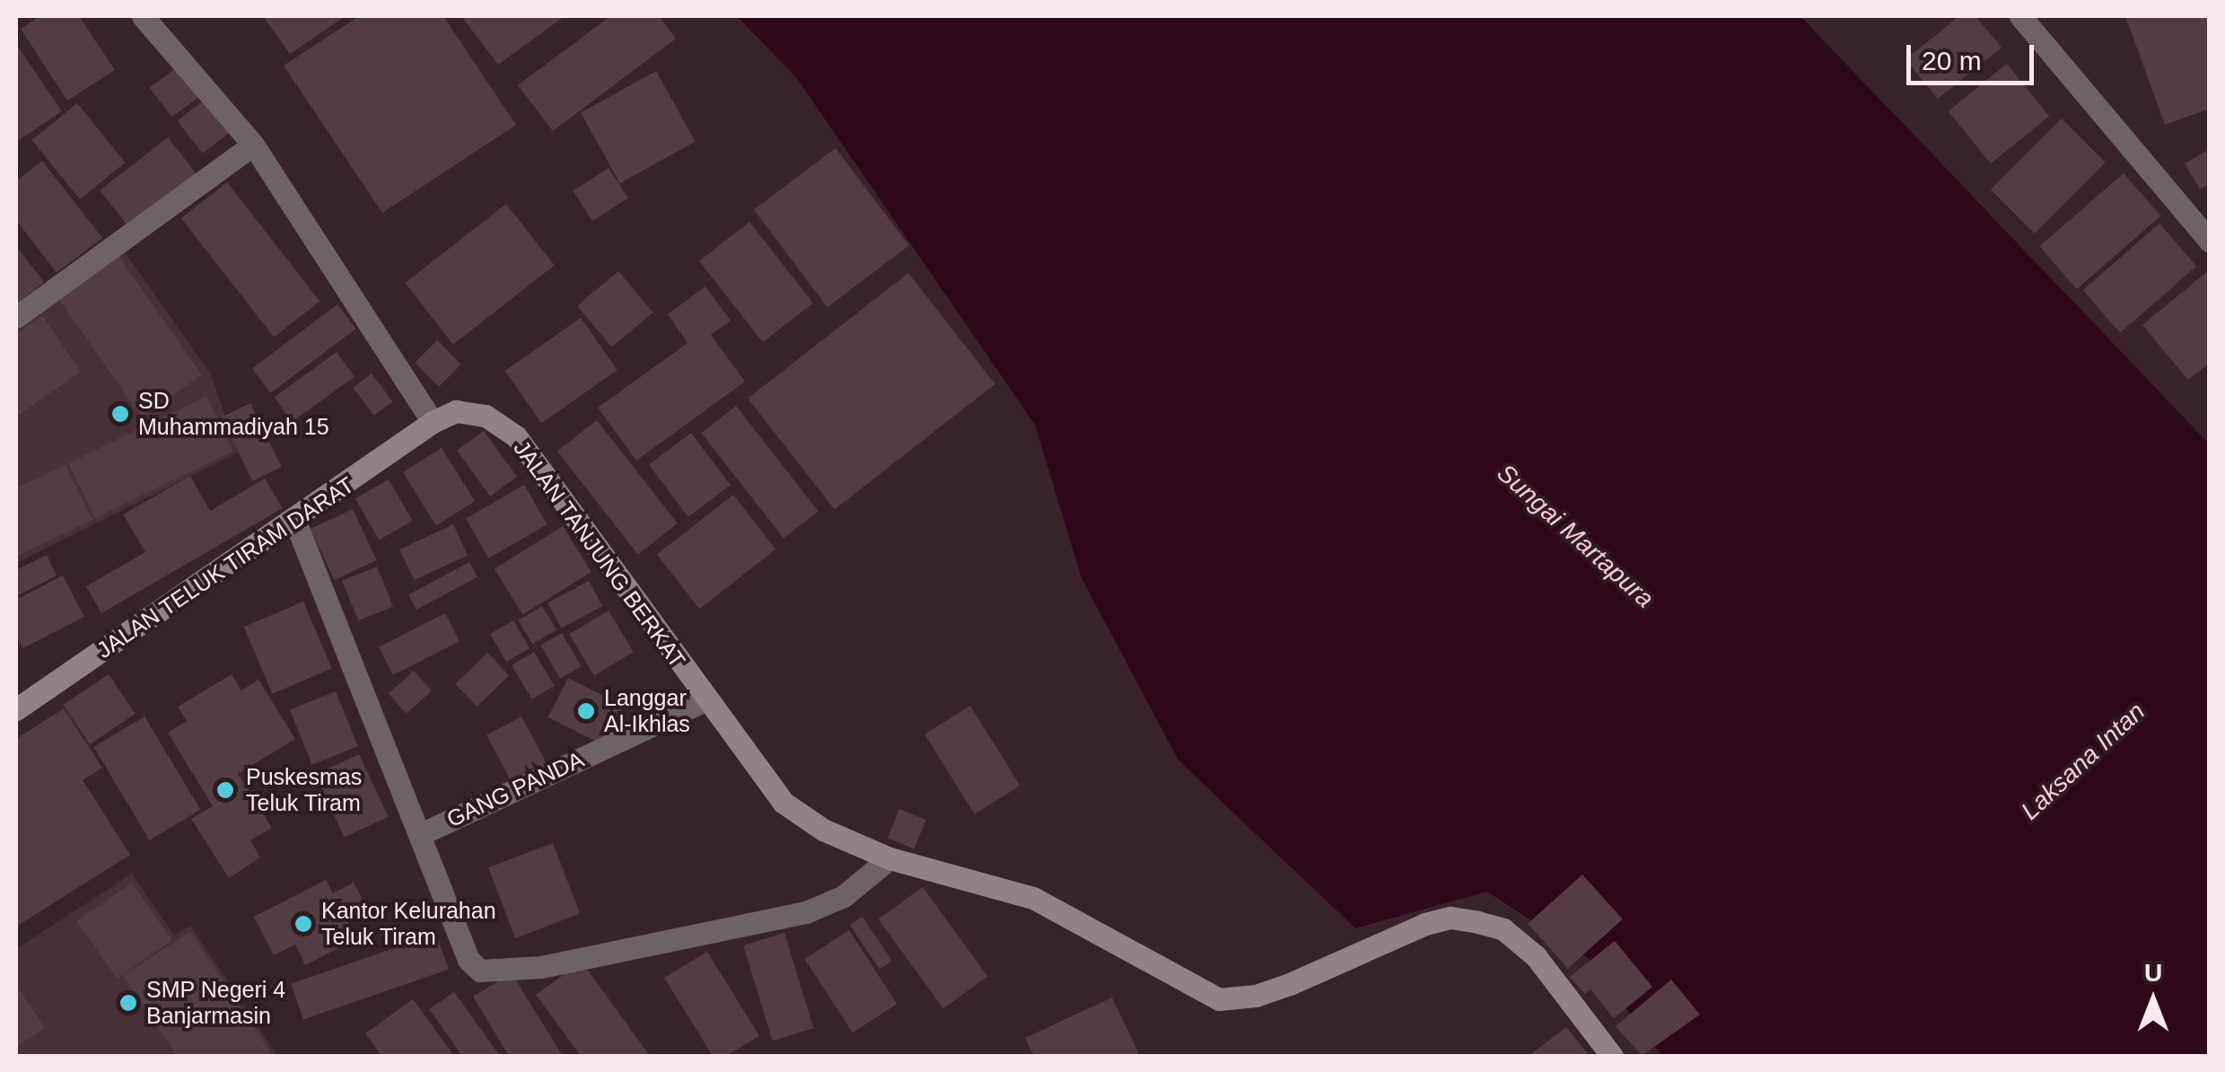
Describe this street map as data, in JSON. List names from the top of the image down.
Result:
{
  "streets": {
    "street": ["JALAN TANJUNG BERKAT", "JALAN TELUK TIRAM DARAT", "GANG PANDA"]
  },
  "crossings": [
    ["JALAN TANJUNG BERKAT", "JALAN TELUK TIRAM DARAT"],
    ["JALAN TANJUNG BERKAT", "GANG PANDA"]
  ],
  "water": ["Sungai Martapura", "Laksana Intan"],
  "places": [
    "SD Muhammadiyah 15",
    "Langgar Al-Ikhlas",
    "Puskesmas Teluk Tiram",
    "Kantor Kelurahan Teluk Tiram",
    "SMP Negeri 4 Banjarmasin"
  ],
  "scale_bar": "20 m",
  "north": "top"
}
